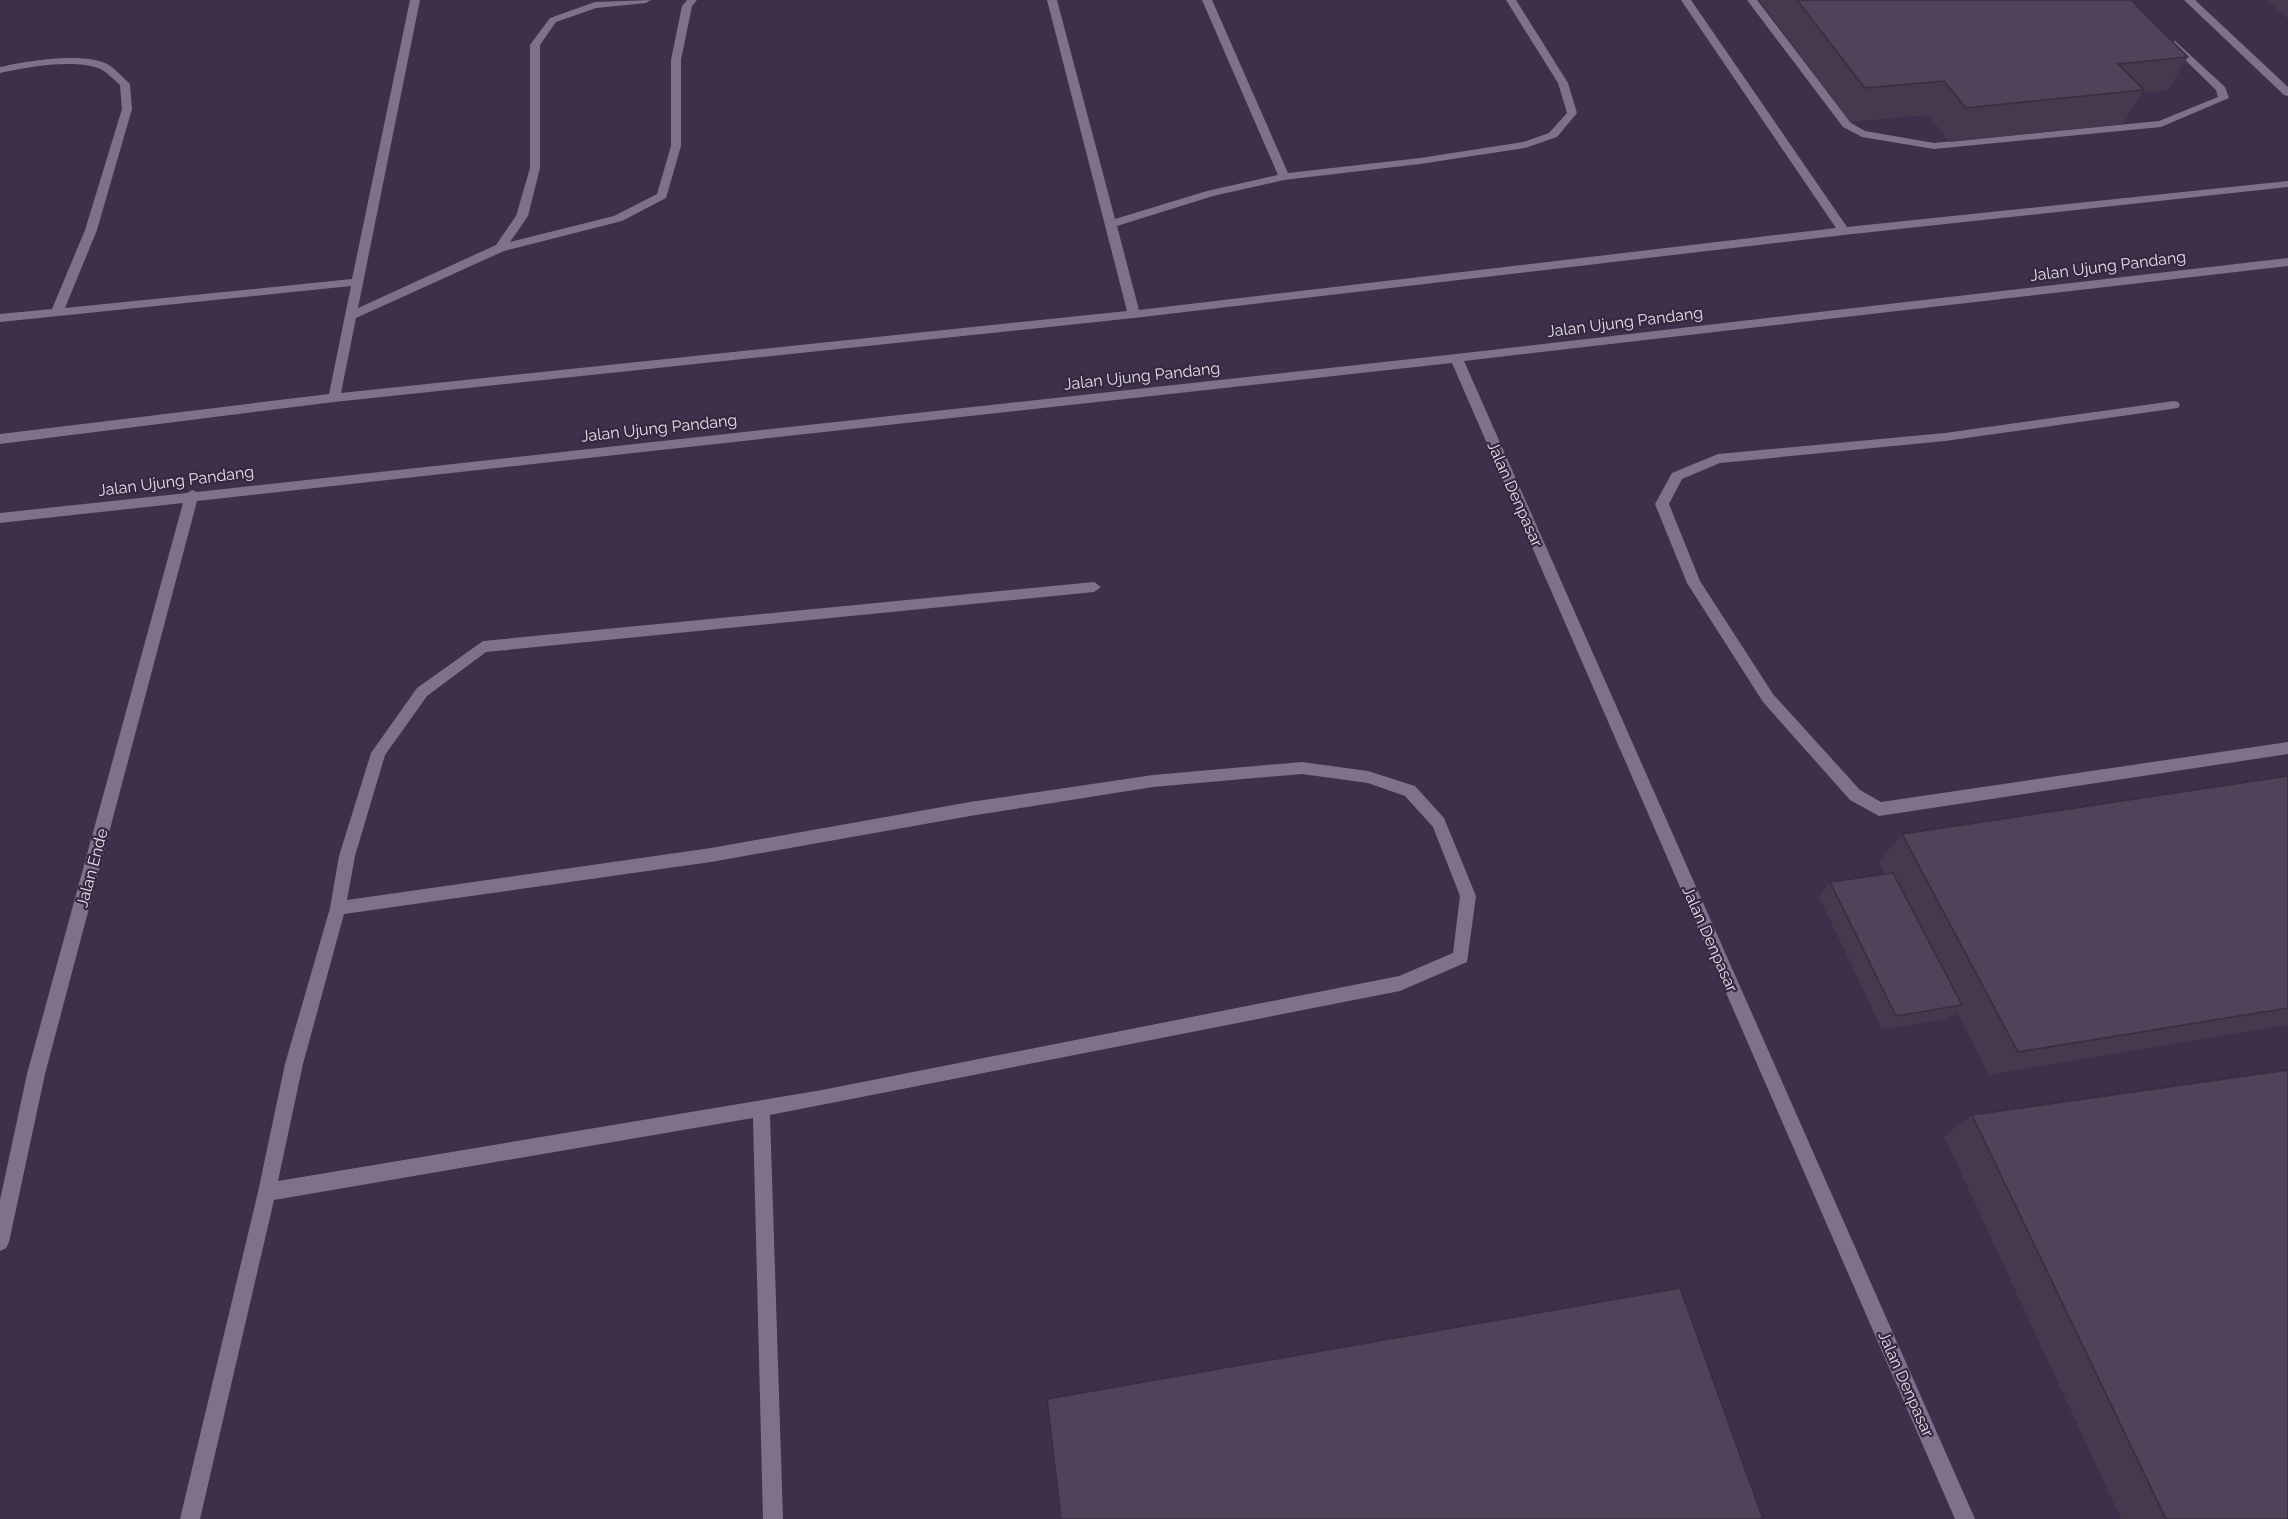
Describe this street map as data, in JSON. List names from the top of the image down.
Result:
{
  "streets": {
    "street": ["Jalan Ujung Pandang", "Jalan Denpasar", "Jalan Ende"]
  },
  "crossings": [
    ["Jalan Ujung Pandang", "Jalan Denpasar"],
    ["Jalan Ujung Pandang", "Jalan Ende"]
  ]
}
